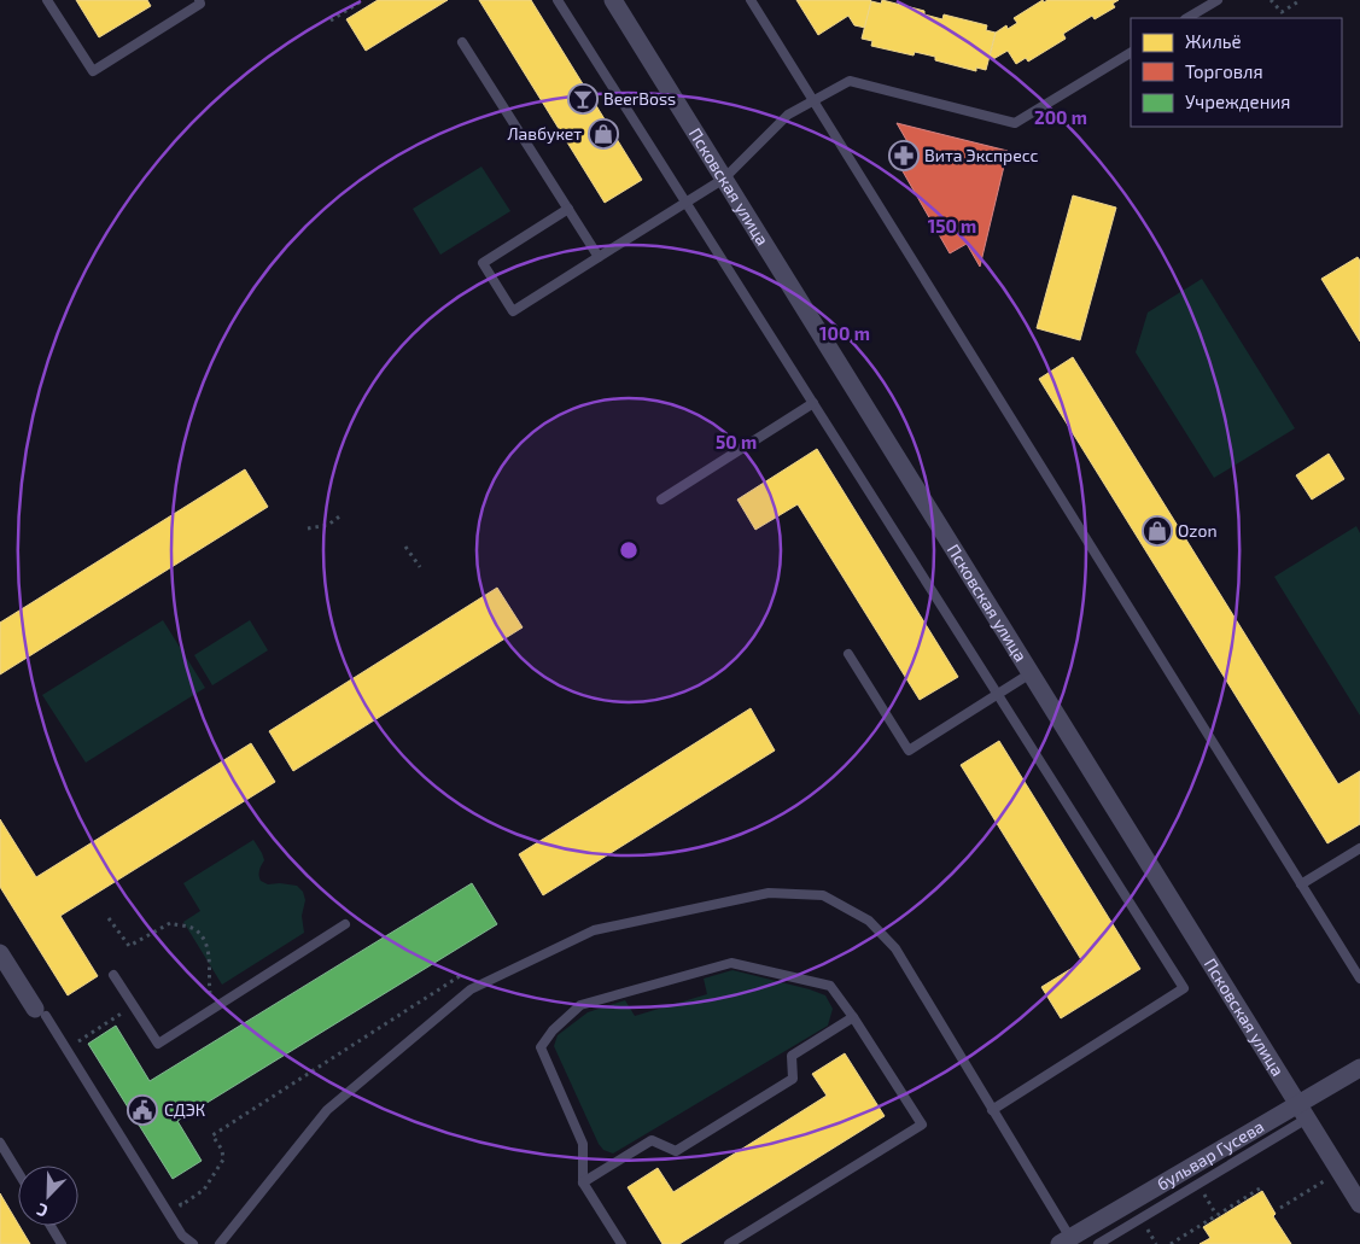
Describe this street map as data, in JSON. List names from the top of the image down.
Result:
{
  "streets": {
    "street": ["Псковская улица", "бульвар Гусева"]
  },
  "crossings": [
    ["Псковская улица", "бульвар Гусева"]
  ],
  "places": {
    "bar": ["BeerBoss"],
    "shop": ["Лавбукет", "Ozon"],
    "pharmacy": ["Вита Экспресс"],
    "public building": ["СДЭК"]
  },
  "legend": ["Жильё", "Торговля", "Учреждения"],
  "north": "bottom left",
  "rings": [
    "200 m",
    "150 m",
    "100 m",
    "50 m"
  ]
}
